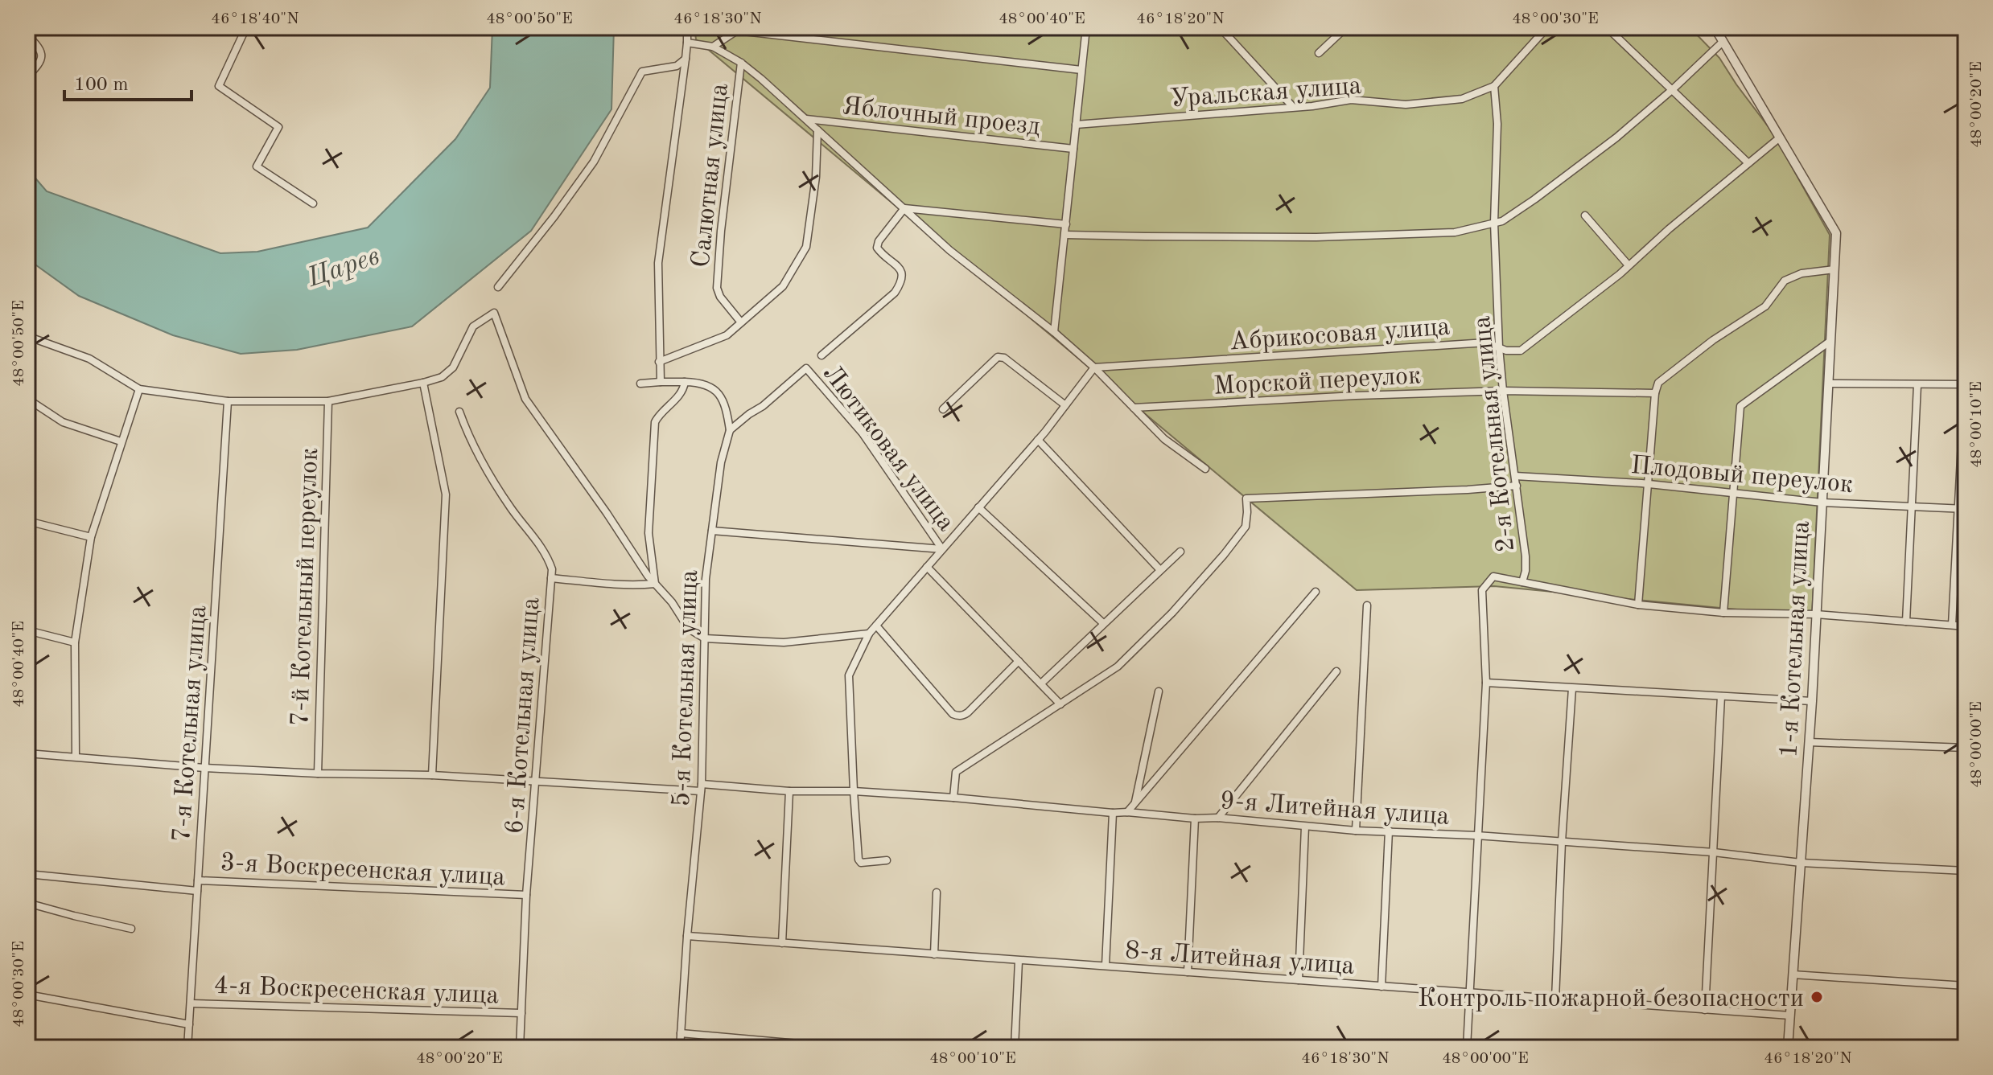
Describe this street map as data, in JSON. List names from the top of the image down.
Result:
{
  "streets": {
    "street": [
      "Уральская улица",
      "Яблочный проезд",
      "Салютная улица",
      "Абрикосовая улица",
      "Морской переулок",
      "2-я Котельная улица",
      "Лютиковая улица",
      "Плодовый переулок",
      "7-й Котельный переулок",
      "1-я Котельная улица",
      "5-я Котельная улица",
      "6-я Котельная улица",
      "7-я Котельная улица",
      "9-я Литейная улица",
      "3-я Воскресенская улица",
      "8-я Литейная улица",
      "4-я Воскресенская улица"
    ]
  },
  "crossings": [
    ["Уральская улица", "2-я Котельная улица"],
    ["Абрикосовая улица", "2-я Котельная улица"],
    ["Абрикосовая улица", "1-я Котельная улица"],
    ["Морской переулок", "2-я Котельная улица"],
    ["2-я Котельная улица", "Плодовый переулок"],
    ["2-я Котельная улица", "9-я Литейная улица"],
    ["2-я Котельная улица", "8-я Литейная улица"],
    ["Лютиковая улица", "5-я Котельная улица"],
    ["Плодовый переулок", "1-я Котельная улица"],
    ["7-й Котельный переулок", "9-я Литейная улица"],
    ["1-я Котельная улица", "9-я Литейная улица"],
    ["1-я Котельная улица", "8-я Литейная улица"],
    ["5-я Котельная улица", "9-я Литейная улица"],
    ["5-я Котельная улица", "8-я Литейная улица"],
    ["6-я Котельная улица", "9-я Литейная улица"],
    ["6-я Котельная улица", "3-я Воскресенская улица"],
    ["6-я Котельная улица", "4-я Воскресенская улица"],
    ["7-я Котельная улица", "9-я Литейная улица"],
    ["7-я Котельная улица", "3-я Воскресенская улица"],
    ["7-я Котельная улица", "4-я Воскресенская улица"]
  ],
  "water": ["Царев"],
  "places": ["Контроль пожарной безопасности"],
  "scale_bar": "100 m",
  "coordinates": [
    "46°18'40\"N",
    "48°00'50\"E",
    "46°18'30\"N",
    "48°00'40\"E",
    "46°18'20\"N",
    "48°00'30\"E",
    "48°00'20\"E",
    "48°00'10\"E",
    "48°00'00\"E"
  ]
}
